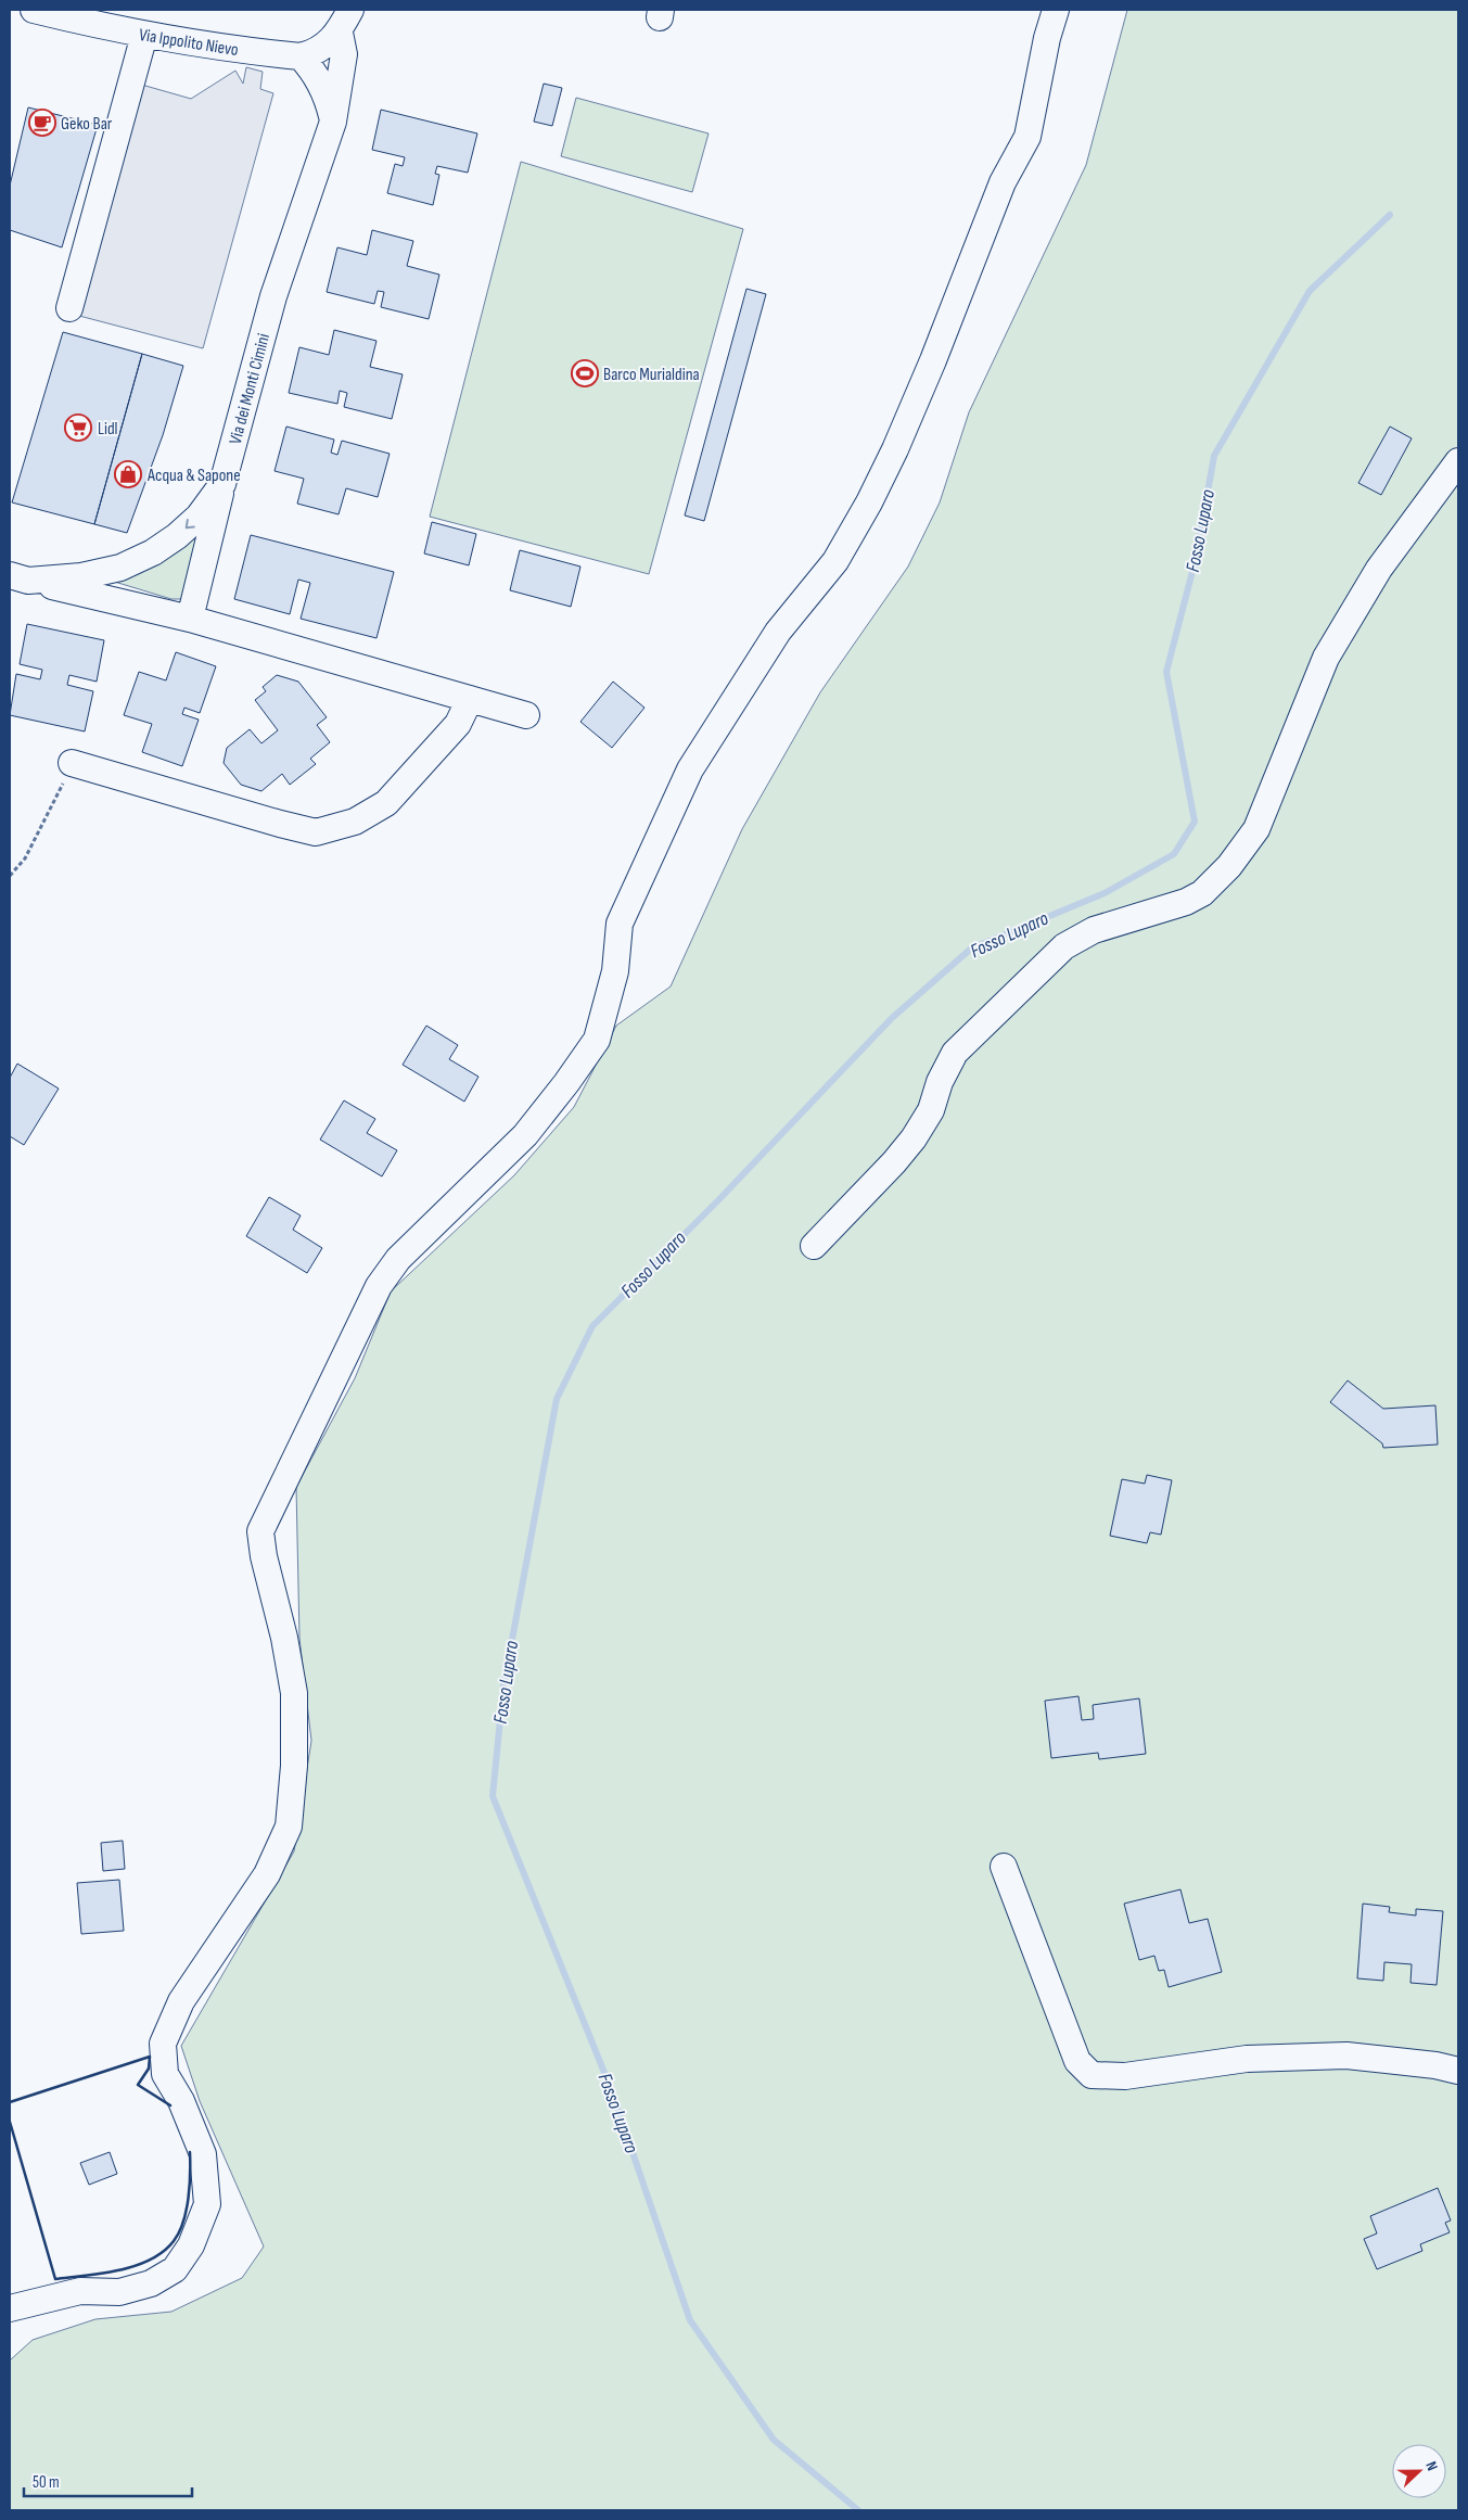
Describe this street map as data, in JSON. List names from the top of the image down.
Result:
{
  "streets": {
    "street": ["Via Ippolito Nievo", "Via dei Monti Cimini"]
  },
  "crossings": [
    ["Via Ippolito Nievo", "Via dei Monti Cimini"]
  ],
  "water": ["Fosso Luparo"],
  "places": {
    "cafe": ["Geko Bar"],
    "sports": ["Barco Murialdina"],
    "supermarket": ["Lidl"],
    "shop": ["Acqua & Sapone"]
  },
  "scale_bar": "50 m",
  "north": "right"
}
